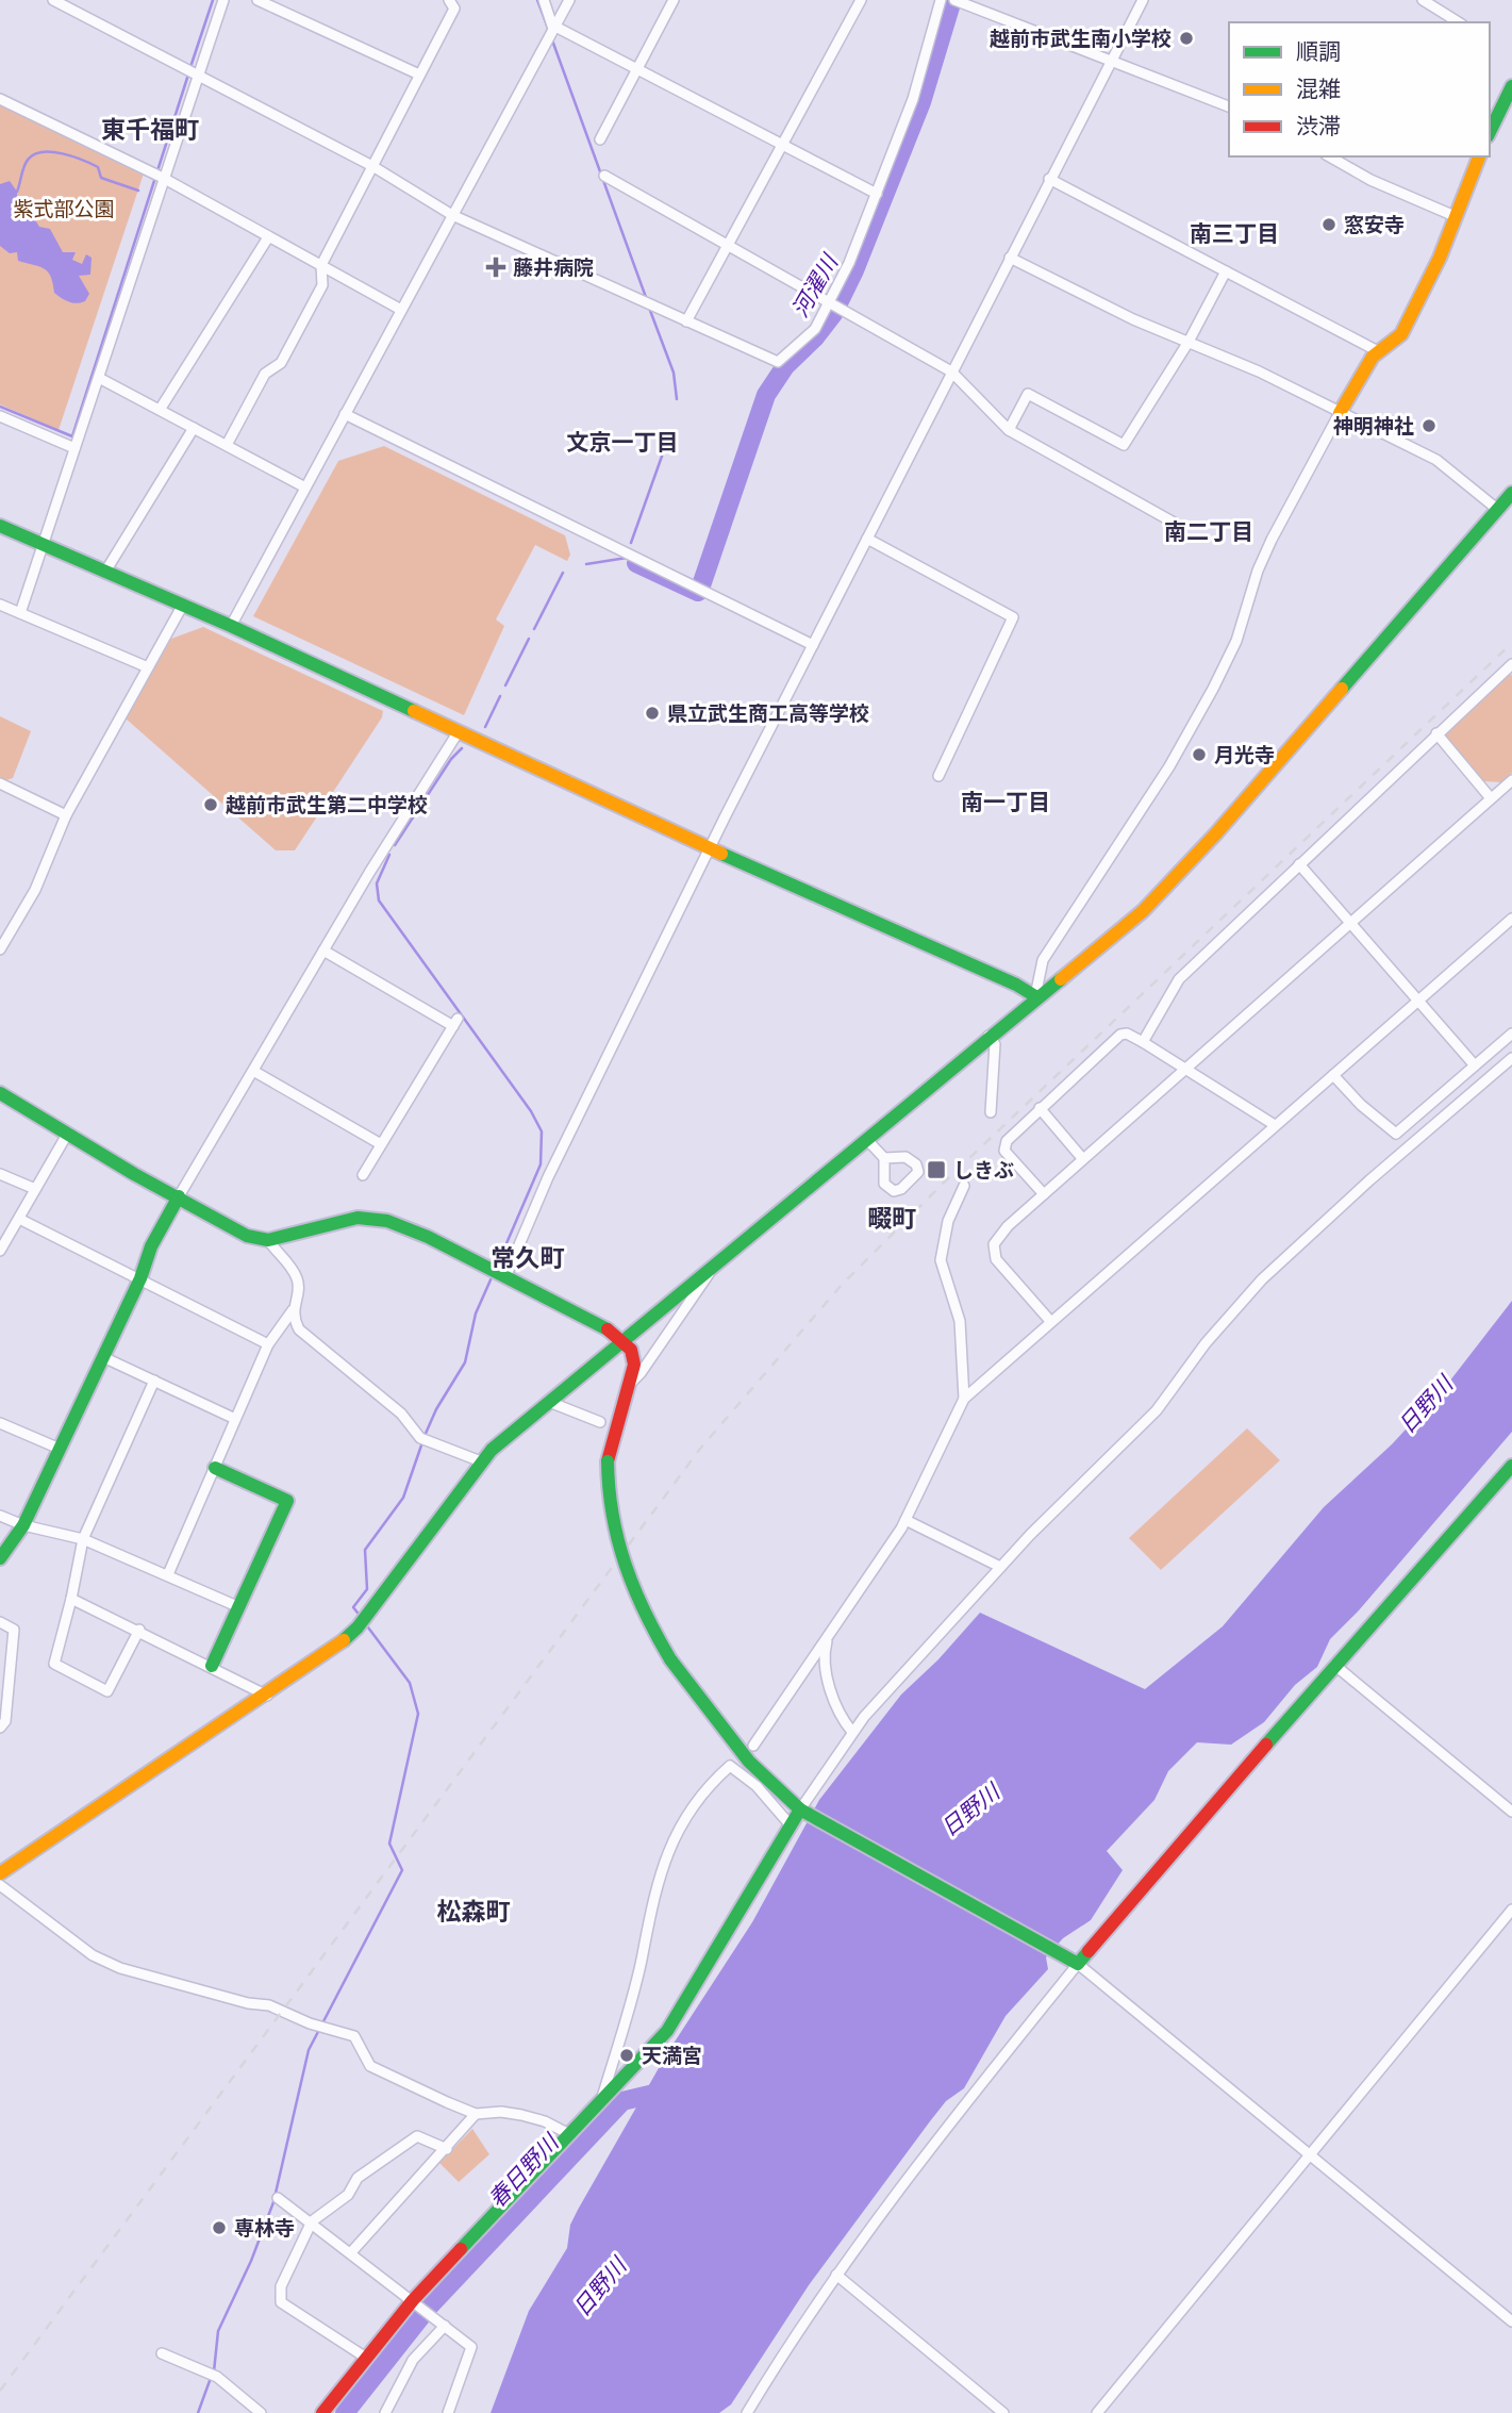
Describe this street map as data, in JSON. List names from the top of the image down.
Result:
{
  "districts": [
    "東千福町",
    "南三丁目",
    "文京一丁目",
    "南二丁目",
    "南一丁目",
    "畷町",
    "常久町",
    "松森町"
  ],
  "water": ["河濯川", "日野川", "春日野川"],
  "parks": ["紫式部公園"],
  "places": {
    "other": [
      "越前市武生南小学校",
      "窓安寺",
      "神明神社",
      "県立武生商工高等学校",
      "月光寺",
      "越前市武生第二中学校",
      "天満宮",
      "専林寺"
    ],
    "health": ["藤井病院"],
    "transit": ["しきぶ"]
  },
  "legend": ["順調", "混雑", "渋滞"]
}
